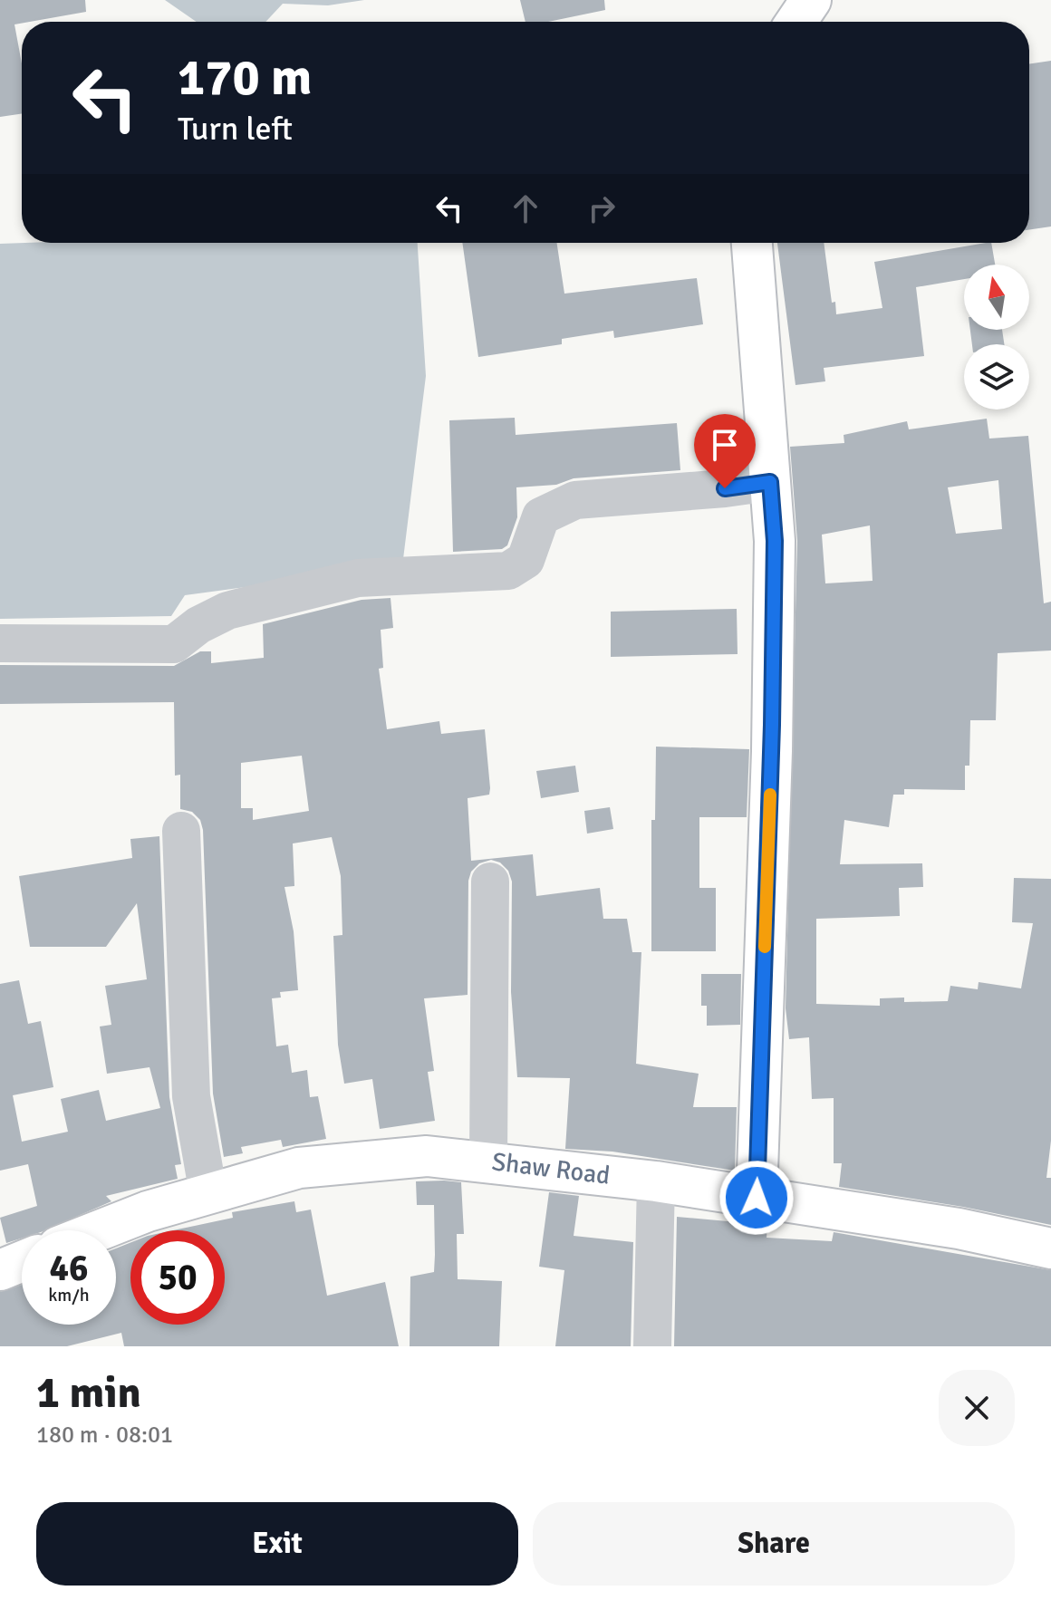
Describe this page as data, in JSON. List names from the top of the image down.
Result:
{
  "streets": {
    "main road": ["Shaw Road"]
  },
  "north": "top",
  "page": {
    "turn": ["170 m", "Turn left"],
    "speed": "46 km/h",
    "limit": "50",
    "heading": ["1 min", "180 m · 08:01"],
    "buttons": ["Exit", "Share"]
  }
}
